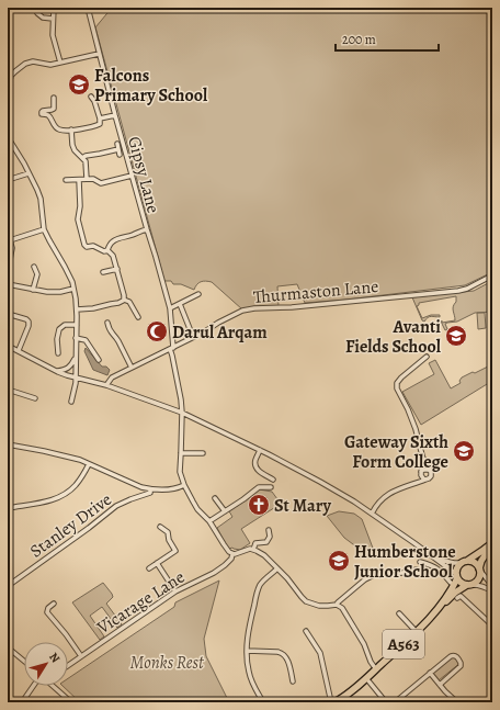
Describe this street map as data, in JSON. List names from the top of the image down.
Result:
{
  "streets": {
    "highway": ["A563"],
    "street": [
      "Gipsy Lane",
      "Thurmaston Lane",
      "Stanley Drive",
      "Vicarage Lane"
    ]
  },
  "crossings": [
    ["Gipsy Lane", "Thurmaston Lane"],
    ["Gipsy Lane", "Vicarage Lane"]
  ],
  "parks": ["Monks Rest"],
  "places": {
    "school or university": [
      "Falcons Primary School",
      "Avanti Fields School",
      "Gateway Sixth Form College",
      "Humberstone Junior School"
    ],
    "mosque": ["Darul Arqam"],
    "church": ["St Mary"]
  },
  "scale_bar": "200 m",
  "north": "top right"
}
